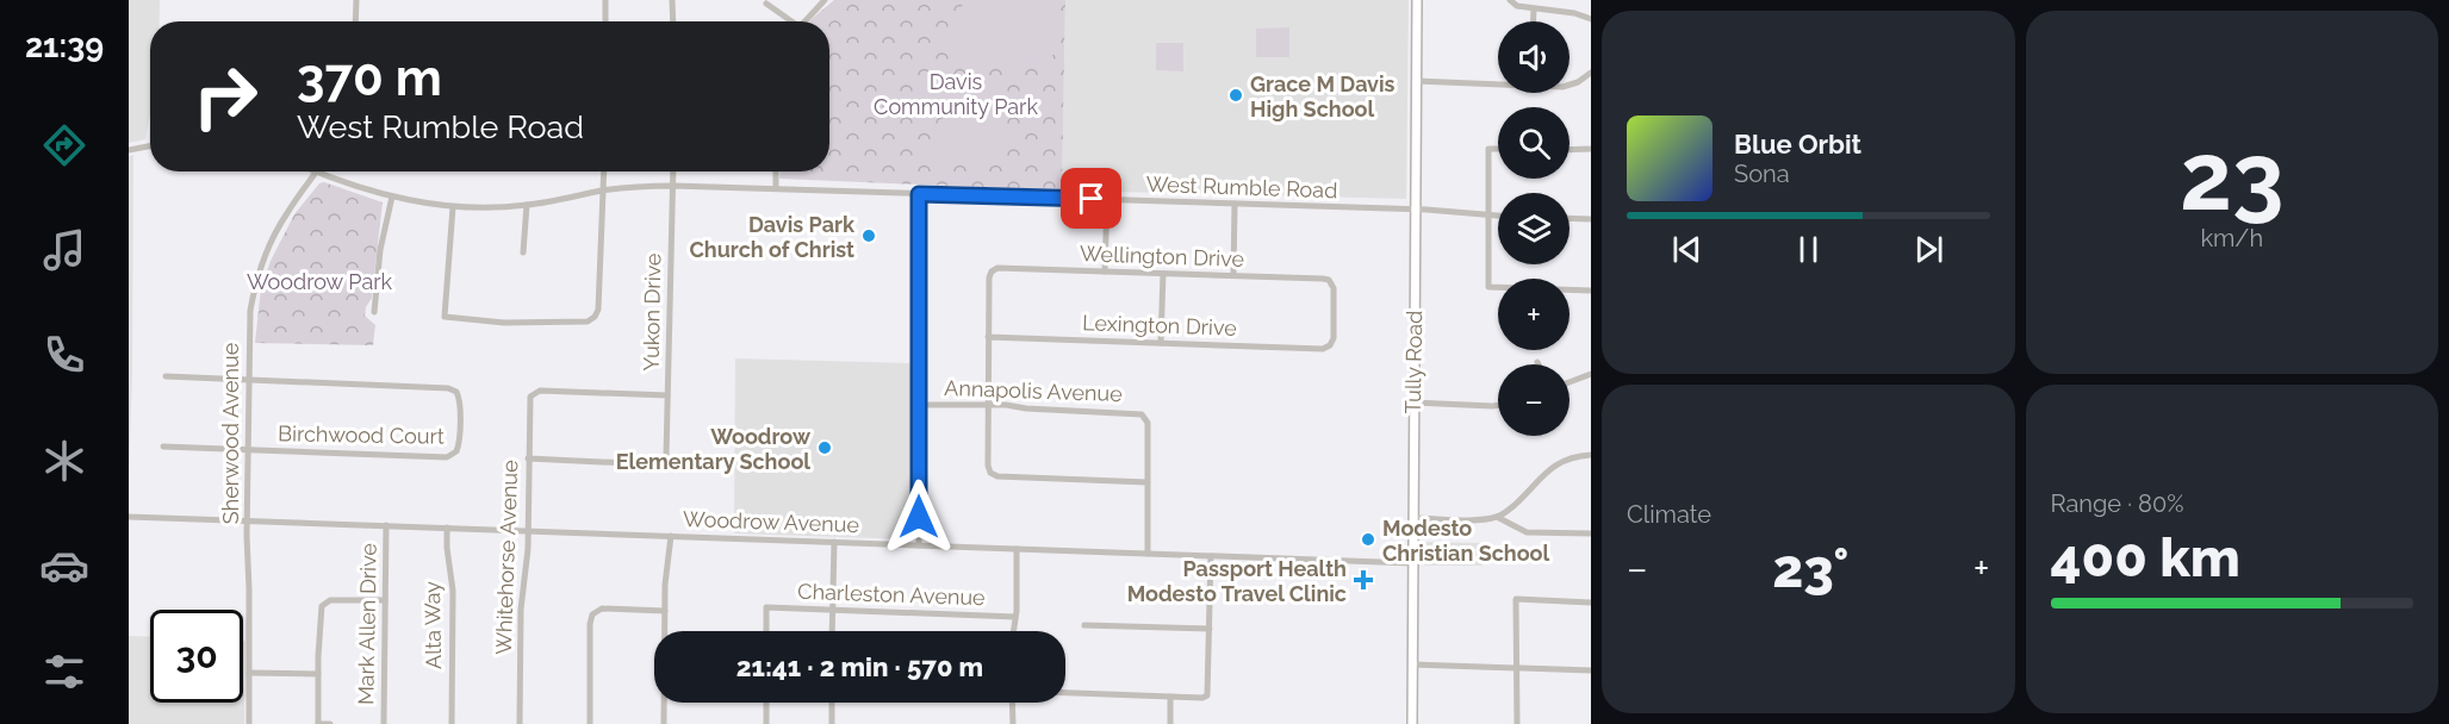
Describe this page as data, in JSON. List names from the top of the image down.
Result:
{
  "streets": {
    "main road": ["Tully Road"],
    "street": [
      "West Rumble Road",
      "Wellington Drive",
      "Yukon Drive",
      "Lexington Drive",
      "Annapolis Avenue",
      "Sherwood Avenue",
      "Birchwood Court",
      "Woodrow Avenue",
      "Whitehorse Avenue",
      "Charleston Avenue",
      "Mark Allen Drive",
      "Alta Way"
    ]
  },
  "crossings": [
    ["West Rumble Road", "Yukon Drive"],
    ["West Rumble Road", "Tully Road"],
    ["West Rumble Road", "Sherwood Avenue"],
    ["Wellington Drive", "Lexington Drive"],
    ["Yukon Drive", "Whitehorse Avenue"],
    ["Tully Road", "Woodrow Avenue"],
    ["Sherwood Avenue", "Birchwood Court"],
    ["Sherwood Avenue", "Woodrow Avenue"],
    ["Woodrow Avenue", "Whitehorse Avenue"],
    ["Woodrow Avenue", "Mark Allen Drive"],
    ["Woodrow Avenue", "Alta Way"]
  ],
  "parks": ["Davis Community Park", "Woodrow Park"],
  "places": {
    "other": [
      "Grace M Davis High School",
      "Davis Park Church of Christ",
      "Woodrow Elementary School",
      "Modesto Christian School"
    ],
    "health": ["Passport Health Modesto Travel Clinic"]
  },
  "page": {
    "tabs": "21:39",
    "tile": [
      ["23", "km/h"],
      "Climate",
      ["Range · 80%", "400 km"]
    ],
    "map_buttons": ["+", "−"],
    "turn": ["370 m", "West Rumble Road"],
    "song": ["Blue Orbit", "Sona"],
    "heat": ["−", "23°", "+"],
    "limit": "30",
    "trip": "21:41 · 2 min · 570 m"
  }
}
